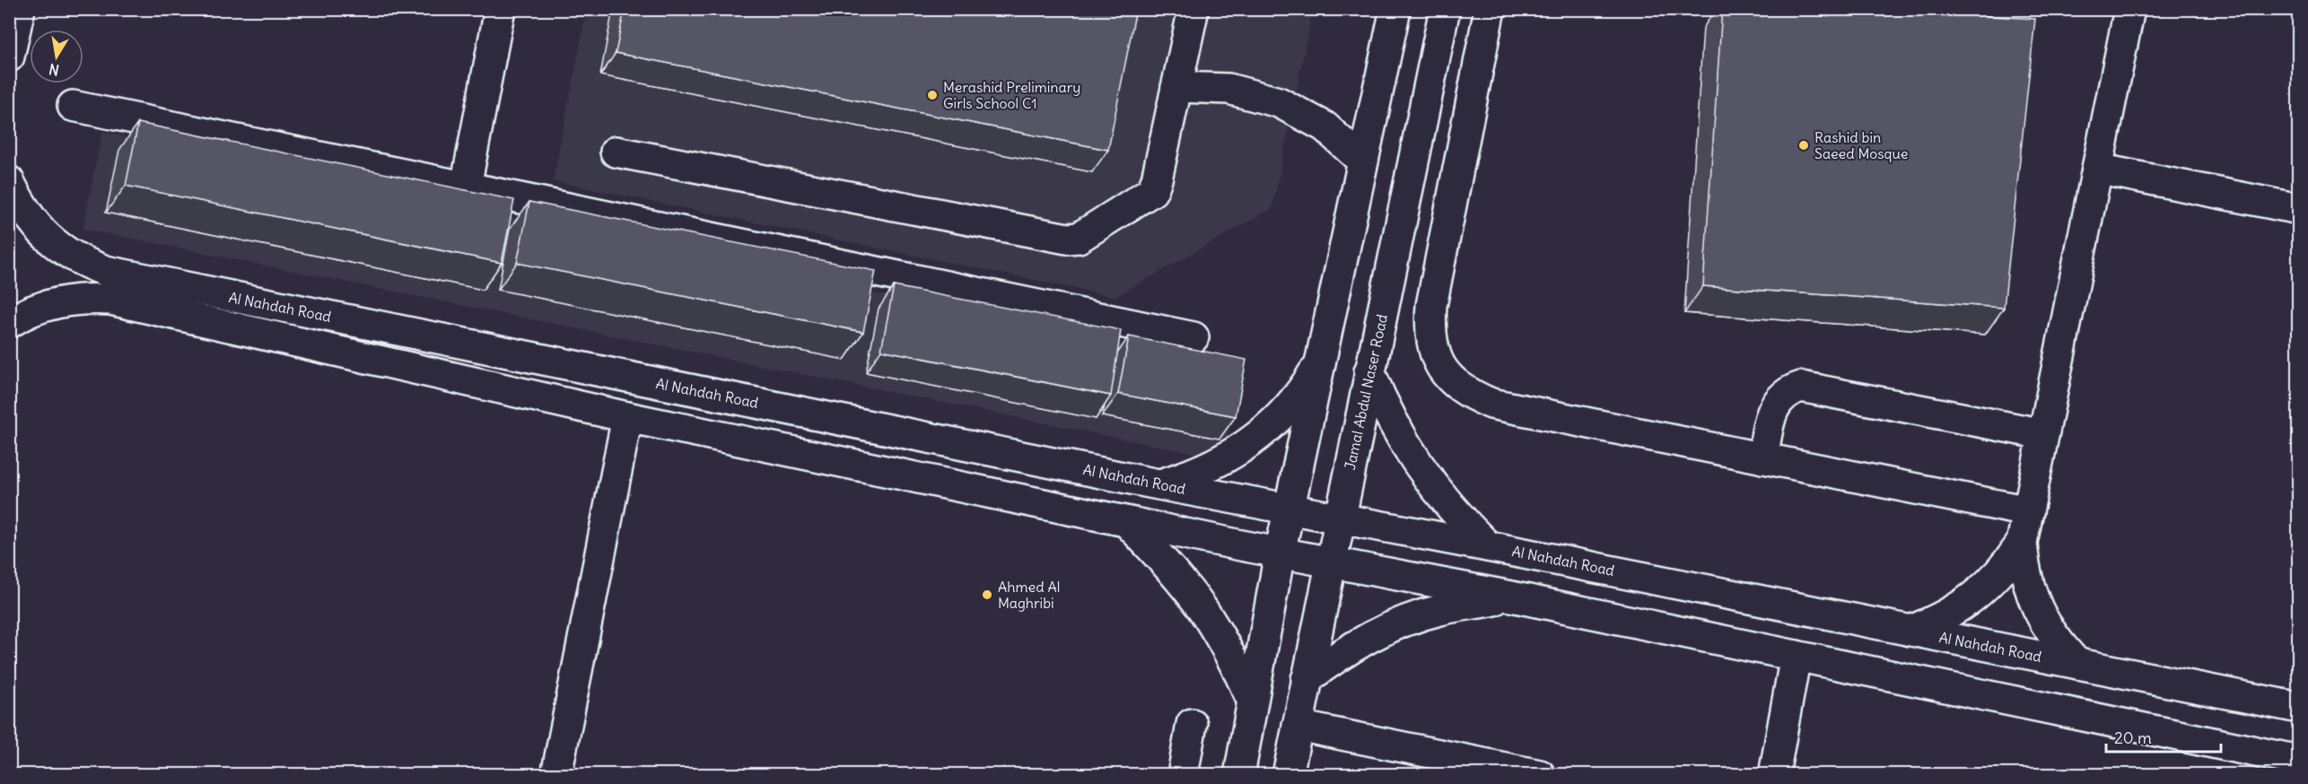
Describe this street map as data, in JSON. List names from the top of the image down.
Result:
{
  "streets": {
    "street": ["Al Nahdah Road", "Jamal Abdul Naser Road"]
  },
  "crossings": [
    ["Al Nahdah Road", "Jamal Abdul Naser Road"]
  ],
  "places": ["Merashid Preliminary Girls School C1", "Rashid bin Saeed Mosque", "Ahmed Al Maghribi"],
  "scale_bar": "20 m",
  "north": "bottom"
}
